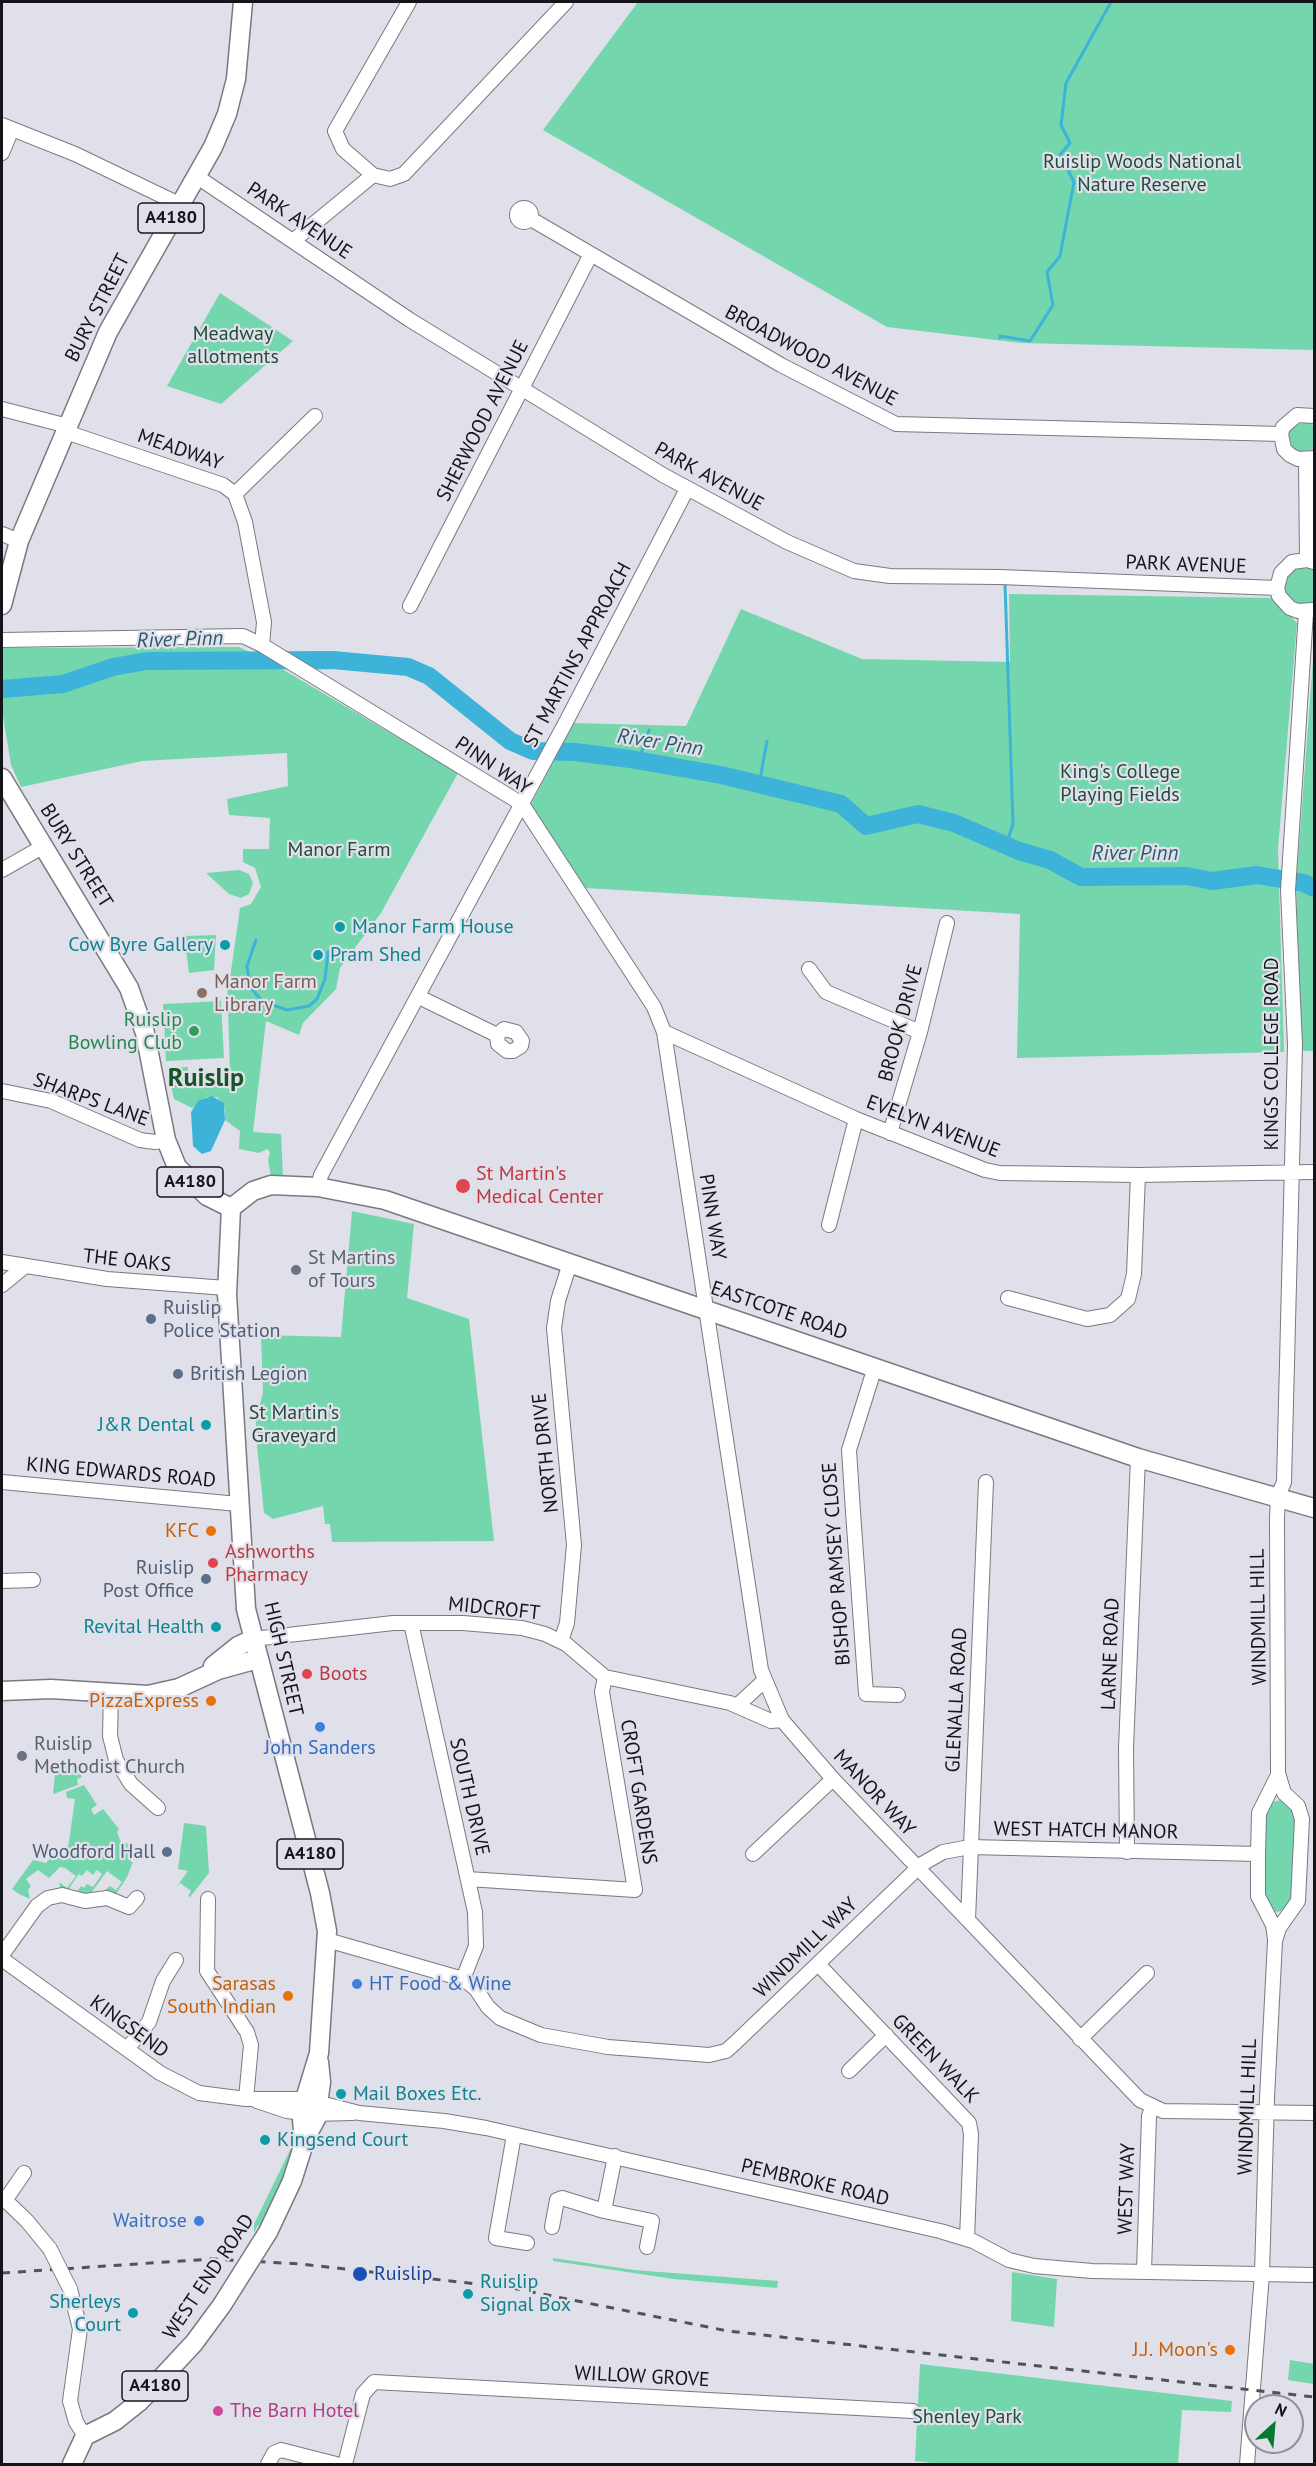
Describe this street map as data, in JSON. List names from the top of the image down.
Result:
{
  "streets": {
    "main road": [
      "A4180",
      "BURY STREET",
      "EASTCOTE ROAD",
      "HIGH STREET",
      "WEST END ROAD"
    ],
    "street": [
      "PARK AVENUE",
      "BROADWOOD AVENUE",
      "SHERWOOD AVENUE",
      "MEADWAY",
      "ST MARTINS APPROACH",
      "PINN WAY",
      "BROOK DRIVE",
      "KINGS COLLEGE ROAD",
      "SHARPS LANE",
      "EVELYN AVENUE",
      "THE OAKS",
      "NORTH DRIVE",
      "KING EDWARDS ROAD",
      "BISHOP RAMSEY CLOSE",
      "MIDCROFT",
      "WINDMILL HILL",
      "LARNE ROAD",
      "GLENALLA ROAD",
      "CROFT GARDENS",
      "MANOR WAY",
      "SOUTH DRIVE",
      "WEST HATCH MANOR",
      "WINDMILL WAY",
      "KINGSEND",
      "GREEN WALK",
      "PEMBROKE ROAD",
      "WEST WAY",
      "WILLOW GROVE"
    ]
  },
  "crossings": [
    ["PARK AVENUE", "BURY STREET"],
    ["PARK AVENUE", "SHERWOOD AVENUE"],
    ["PARK AVENUE", "ST MARTINS APPROACH"],
    ["BURY STREET", "MEADWAY"],
    ["BURY STREET", "SHARPS LANE"],
    ["BURY STREET", "EASTCOTE ROAD"],
    ["BURY STREET", "HIGH STREET"],
    ["BROADWOOD AVENUE", "SHERWOOD AVENUE"],
    ["MEADWAY", "PINN WAY"],
    ["ST MARTINS APPROACH", "PINN WAY"],
    ["ST MARTINS APPROACH", "EASTCOTE ROAD"],
    ["PINN WAY", "EVELYN AVENUE"],
    ["PINN WAY", "EASTCOTE ROAD"],
    ["PINN WAY", "MANOR WAY"],
    ["BROOK DRIVE", "EVELYN AVENUE"],
    ["KINGS COLLEGE ROAD", "EVELYN AVENUE"],
    ["KINGS COLLEGE ROAD", "EASTCOTE ROAD"],
    ["KINGS COLLEGE ROAD", "WINDMILL HILL"],
    ["THE OAKS", "HIGH STREET"],
    ["EASTCOTE ROAD", "NORTH DRIVE"],
    ["EASTCOTE ROAD", "BISHOP RAMSEY CLOSE"],
    ["EASTCOTE ROAD", "WINDMILL HILL"],
    ["EASTCOTE ROAD", "LARNE ROAD"],
    ["EASTCOTE ROAD", "HIGH STREET"],
    ["EASTCOTE ROAD", "MANOR WAY"],
    ["NORTH DRIVE", "MIDCROFT"],
    ["KING EDWARDS ROAD", "HIGH STREET"],
    ["MIDCROFT", "HIGH STREET"],
    ["MIDCROFT", "CROFT GARDENS"],
    ["MIDCROFT", "MANOR WAY"],
    ["MIDCROFT", "SOUTH DRIVE"],
    ["WINDMILL HILL", "WEST HATCH MANOR"],
    ["WINDMILL HILL", "PEMBROKE ROAD"],
    ["LARNE ROAD", "WEST HATCH MANOR"],
    ["HIGH STREET", "KINGSEND"],
    ["HIGH STREET", "PEMBROKE ROAD"],
    ["HIGH STREET", "WEST END ROAD"],
    ["GLENALLA ROAD", "MANOR WAY"],
    ["GLENALLA ROAD", "WEST HATCH MANOR"],
    ["CROFT GARDENS", "SOUTH DRIVE"],
    ["MANOR WAY", "WEST HATCH MANOR"],
    ["MANOR WAY", "WINDMILL WAY"],
    ["MANOR WAY", "WEST WAY"],
    ["SOUTH DRIVE", "WINDMILL WAY"],
    ["WEST HATCH MANOR", "WINDMILL WAY"],
    ["WINDMILL WAY", "GREEN WALK"],
    ["KINGSEND", "PEMBROKE ROAD"],
    ["KINGSEND", "WEST END ROAD"],
    ["GREEN WALK", "PEMBROKE ROAD"],
    ["PEMBROKE ROAD", "WEST WAY"],
    ["PEMBROKE ROAD", "WEST END ROAD"]
  ],
  "districts": ["Ruislip"],
  "water": ["River Pinn"],
  "parks": [
    "Ruislip Woods National Nature Reserve",
    "Meadway allotments",
    "King's College Playing Fields",
    "Manor Farm",
    "St Martin's Graveyard",
    "Shenley Park"
  ],
  "places": [
    "Manor Farm House",
    "Cow Byre Gallery",
    "Pram Shed",
    "Manor Farm Library",
    "Ruislip Bowling Club",
    "St Martin's Medical Center",
    "St Martins of Tours",
    "Ruislip Police Station",
    "British Legion",
    "J&R Dental",
    "KFC",
    "Ashworths Pharmacy",
    "Ruislip Post Office",
    "Revital Health",
    "Boots",
    "PizzaExpress",
    "John Sanders",
    "Ruislip Methodist Church",
    "Woodford Hall",
    "HT Food & Wine",
    "Sarasas South Indian",
    "Mail Boxes Etc.",
    "Kingsend Court",
    "Waitrose",
    "Ruislip",
    "Ruislip Signal Box",
    "Sherleys Court",
    "J.J. Moon's",
    "The Barn Hotel"
  ],
  "north": "top right"
}
